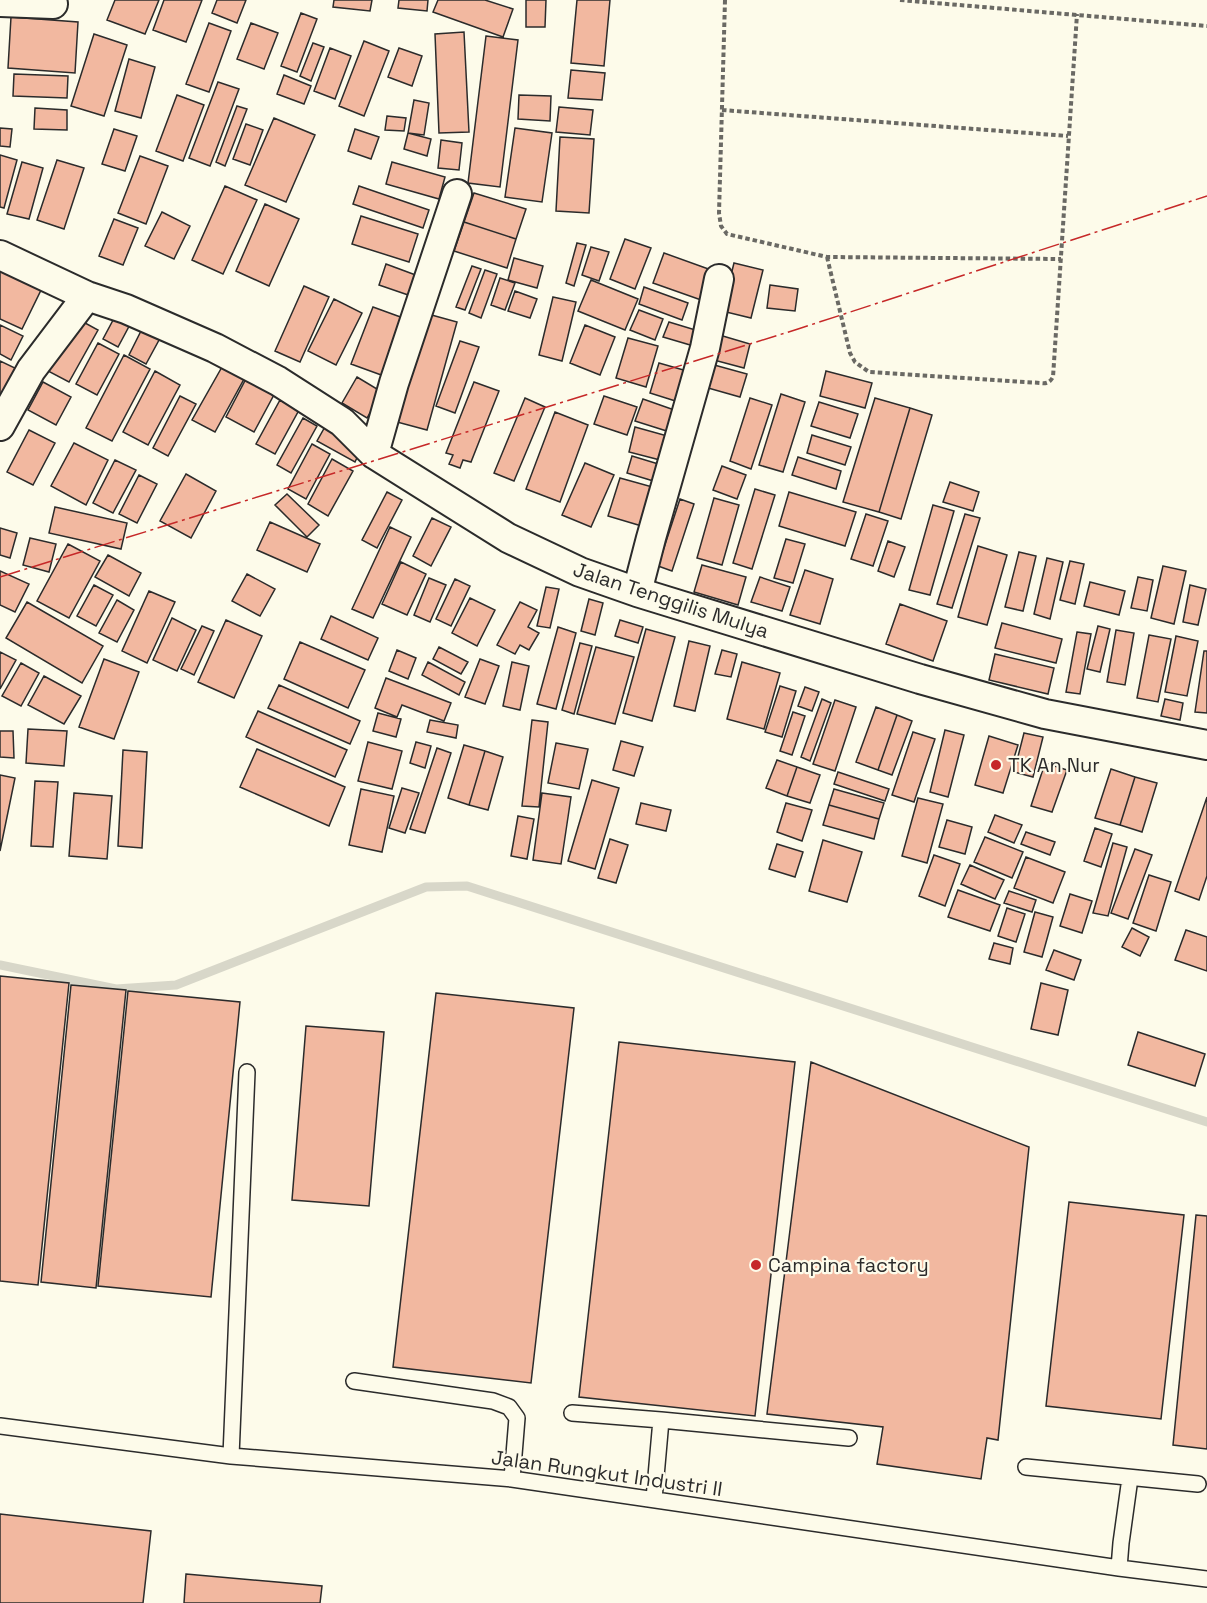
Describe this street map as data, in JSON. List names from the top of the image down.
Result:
{
  "streets": {
    "street": ["Jalan Tenggilis Mulya"],
    "lane": ["Jalan Rungkut Industri II"]
  },
  "places": ["TK An Nur", "Campina factory"]
}
